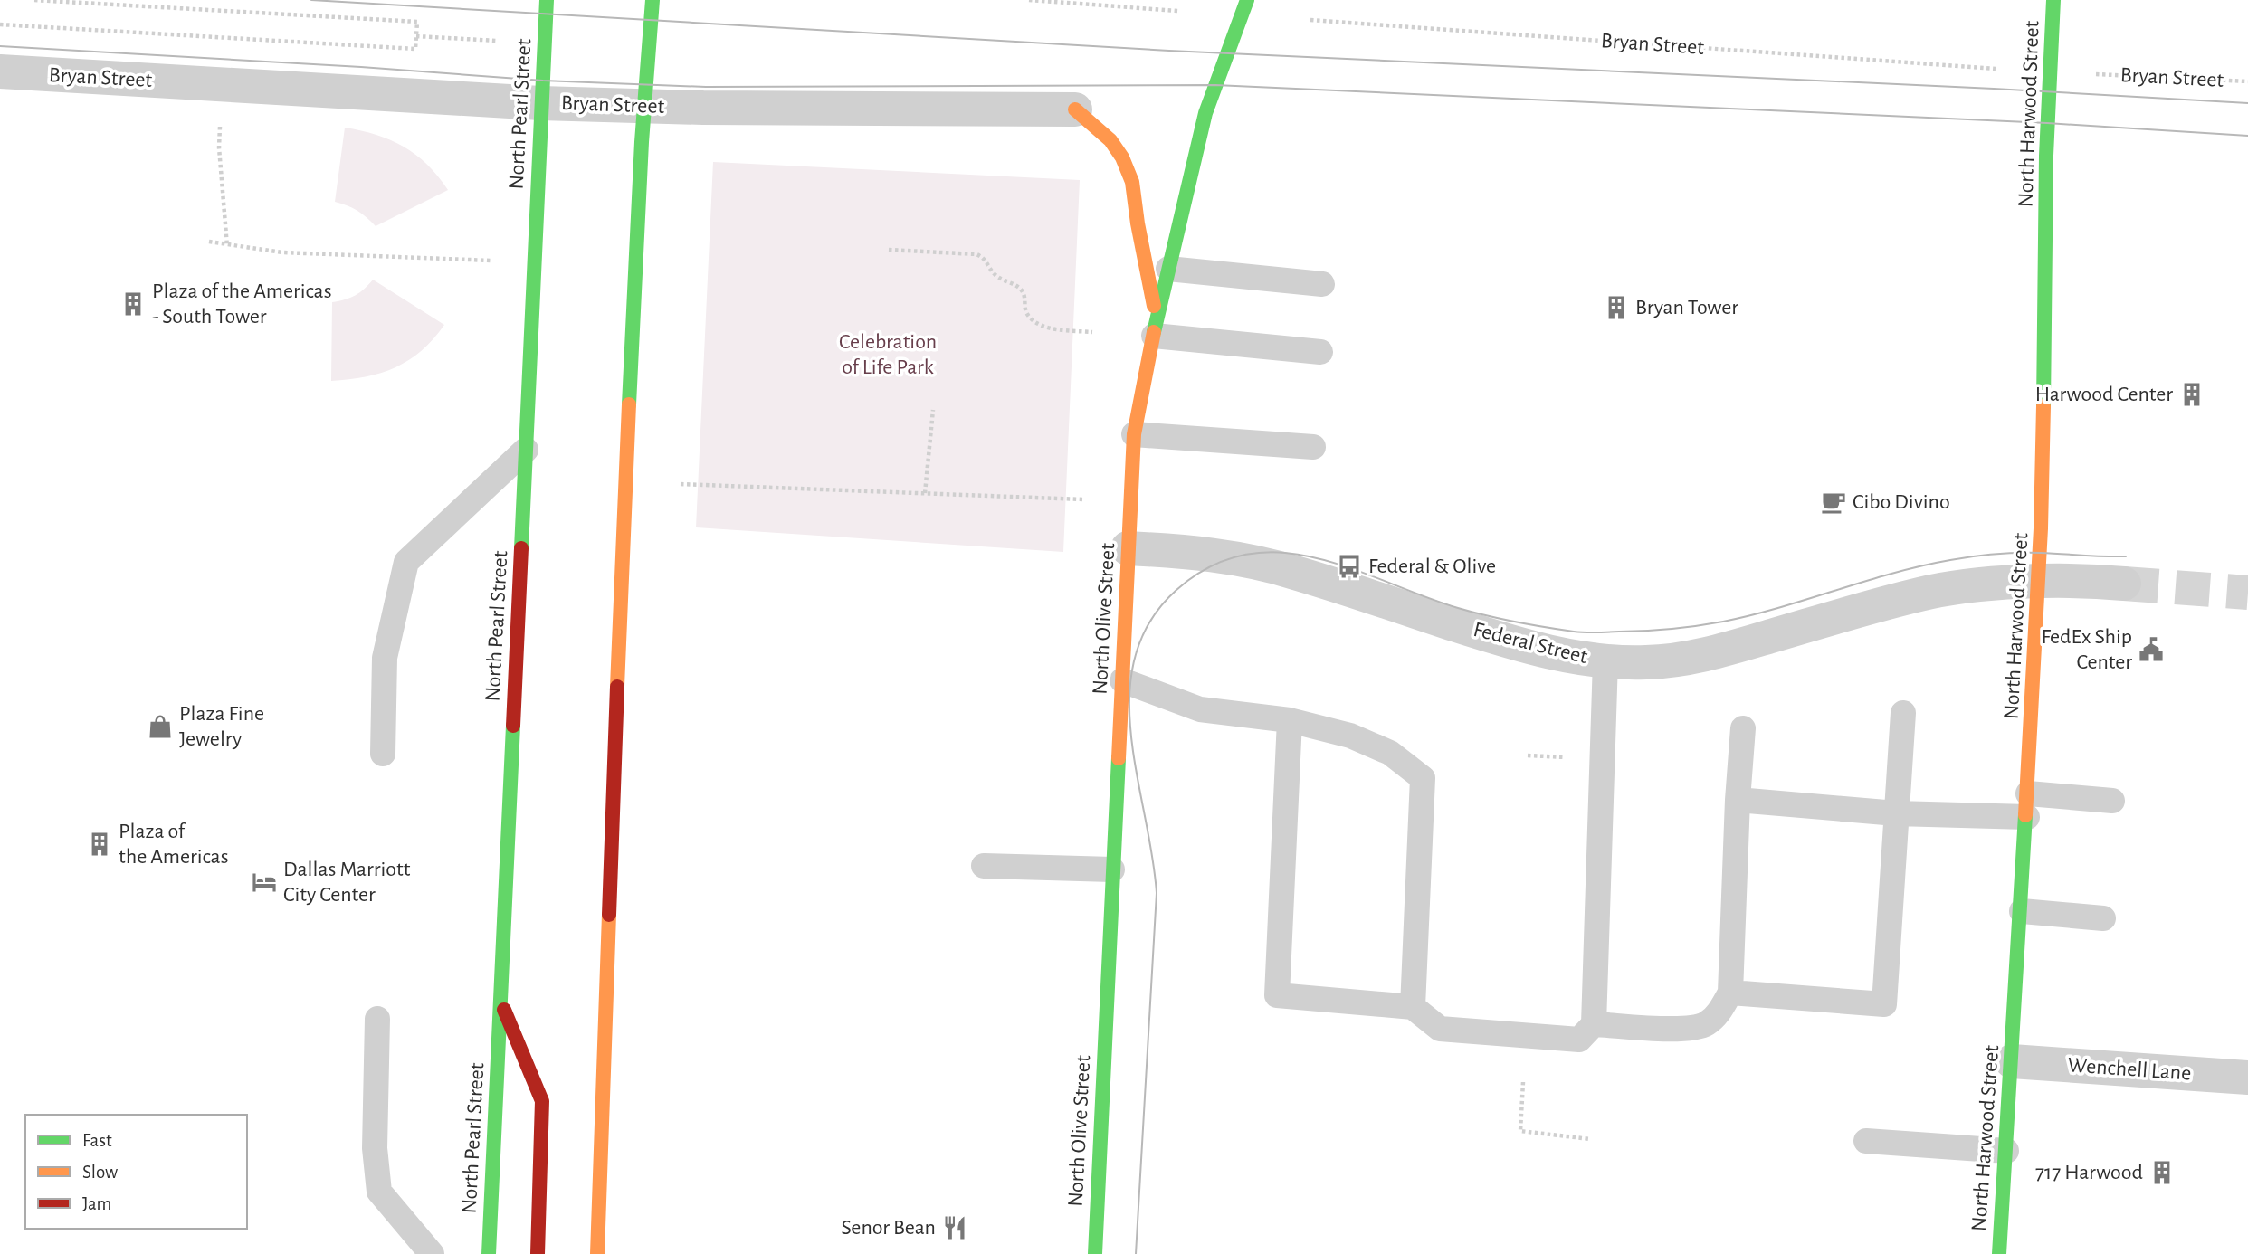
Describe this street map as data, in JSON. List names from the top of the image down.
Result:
{
  "streets": {
    "street": [
      "Bryan Street",
      "North Pearl Street",
      "North Harwood Street",
      "North Olive Street",
      "Federal Street",
      "Wenchell Lane"
    ]
  },
  "crossings": [
    ["Bryan Street", "North Pearl Street"],
    ["North Harwood Street", "Federal Street"],
    ["North Harwood Street", "Wenchell Lane"],
    ["North Olive Street", "Federal Street"]
  ],
  "parks": ["Celebration of Life Park"],
  "places": {
    "building": [
      "Plaza of the Americas - South Tower",
      "Bryan Tower",
      "Harwood Center",
      "Plaza of the Americas",
      "717 Harwood"
    ],
    "cafe": ["Cibo Divino"],
    "bus stop": ["Federal & Olive"],
    "public building": ["FedEx Ship Center"],
    "shop": ["Plaza Fine Jewelry"],
    "hotel": ["Dallas Marriott City Center"],
    "restaurant": ["Senor Bean"]
  },
  "legend": ["Fast", "Slow", "Jam"]
}
